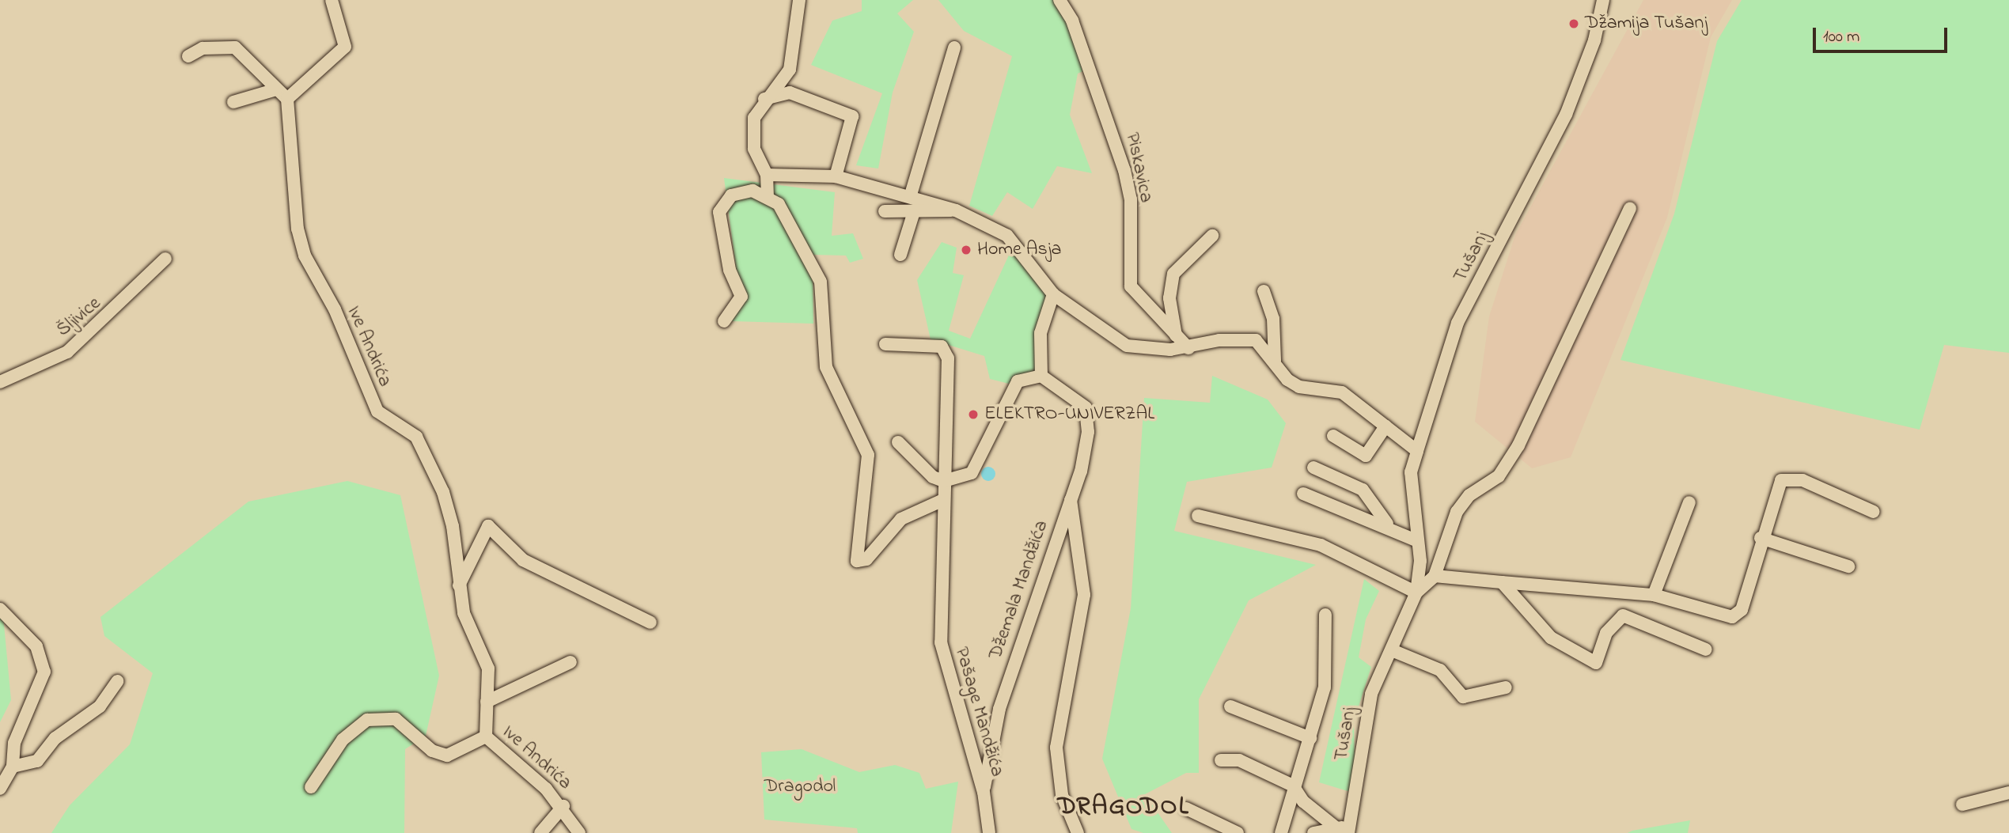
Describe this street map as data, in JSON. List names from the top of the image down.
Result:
{
  "streets": {
    "street": [
      "Piskavica",
      "Tušanj",
      "Šljivice",
      "Ive Andrića",
      "Džemala Mandžića",
      "Pašage Mandžića"
    ]
  },
  "crossings": [
    ["Džemala Mandžića", "Pašage Mandžića"]
  ],
  "districts": ["DRAGODOL"],
  "parks": ["Dragodol"],
  "places": ["Džamija Tušanj", "Home Asja", "ELEKTRO-UNIVERZAL"],
  "scale_bar": "100 m"
}
